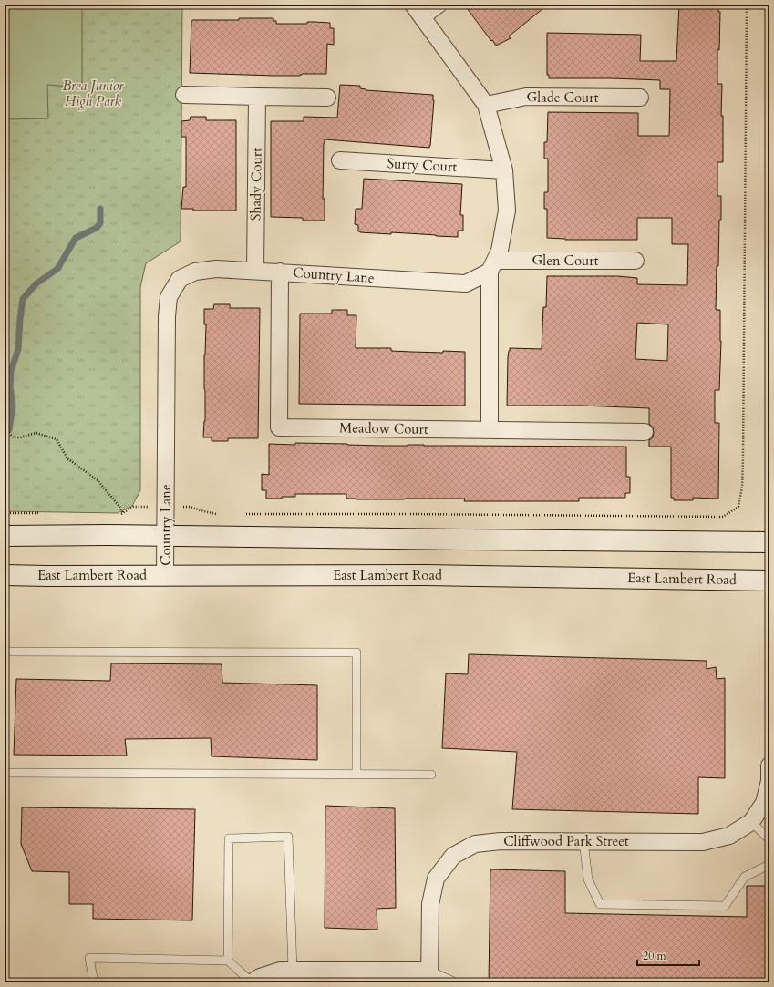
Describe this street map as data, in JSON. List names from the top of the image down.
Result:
{
  "streets": {
    "main road": ["East Lambert Road"],
    "street": [
      "Glade Court",
      "Surry Court",
      "Shady Court",
      "Glen Court",
      "Country Lane",
      "Meadow Court",
      "Cliffwood Park Street"
    ]
  },
  "crossings": [
    ["Shady Court", "Country Lane"],
    ["Glen Court", "Country Lane"],
    ["Country Lane", "Meadow Court"],
    ["Country Lane", "East Lambert Road"]
  ],
  "parks": ["Brea Junior High Park"],
  "scale_bar": "20 m"
}
